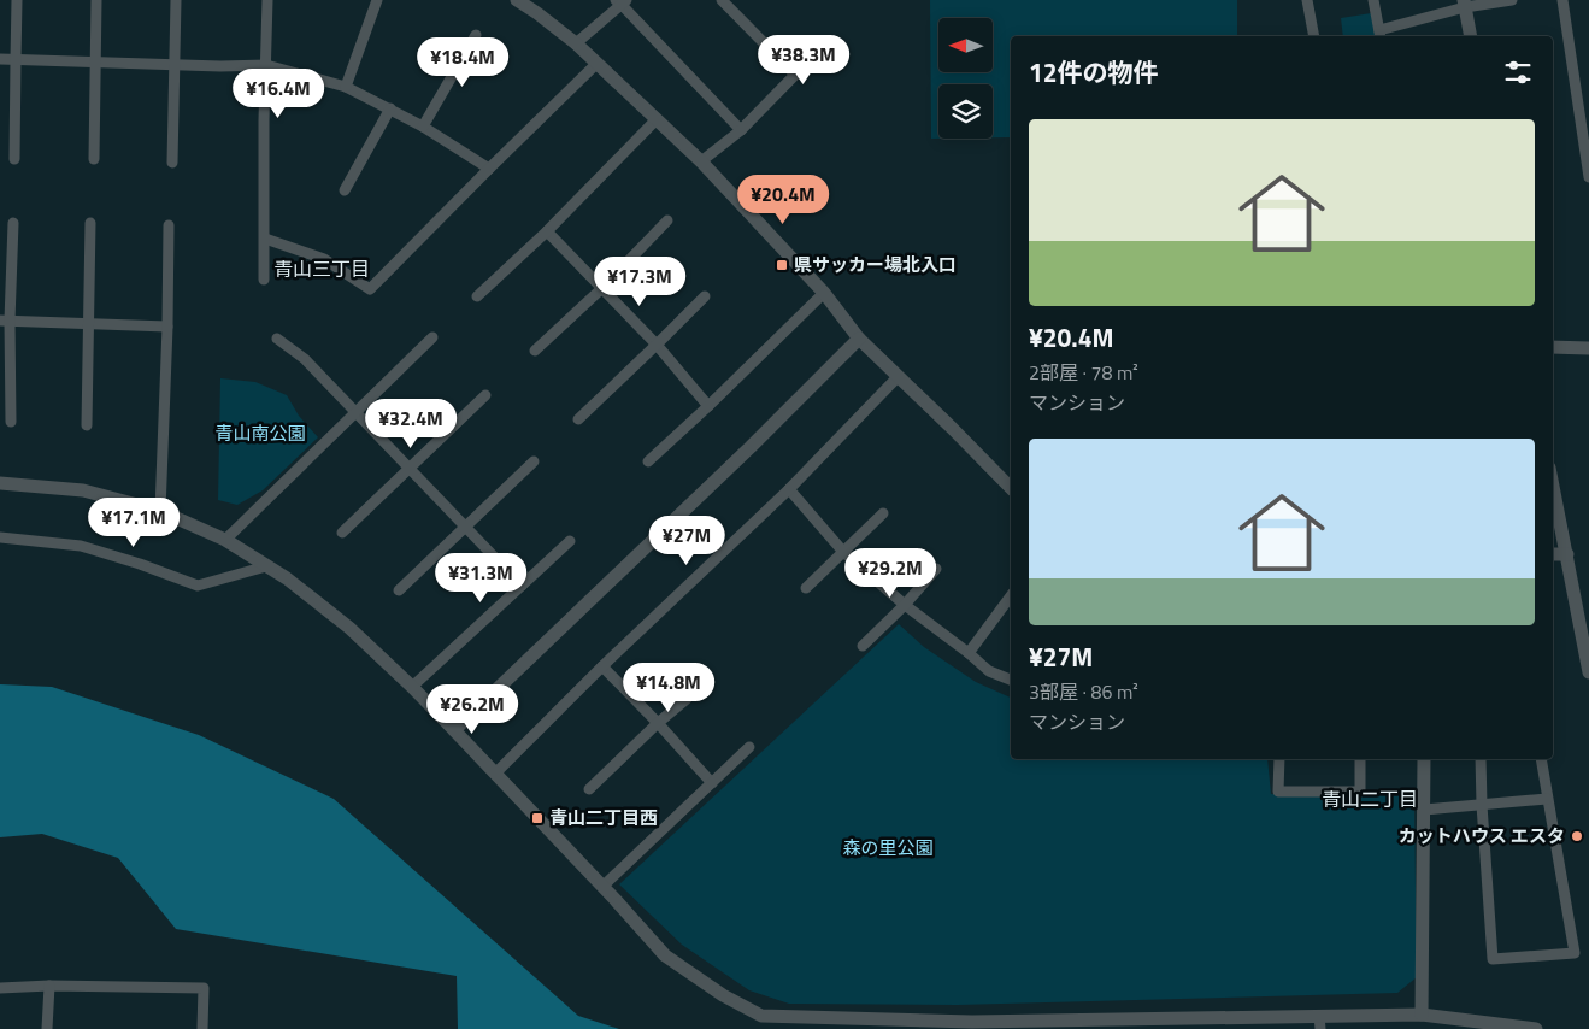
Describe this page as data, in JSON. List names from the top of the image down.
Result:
{
  "districts": ["青山三丁目", "青山二丁目"],
  "parks": ["青山南公園", "森の里公園"],
  "places": {
    "transit": ["県サッカー場北入口", "青山二丁目西"],
    "other": ["カットハウス エスタ"]
  },
  "north": "left",
  "page": {
    "price": [
      "¥38.3M",
      "¥18.4M",
      "¥16.4M",
      "¥20.4M",
      "¥17.3M",
      "¥32.4M",
      "¥17.1M",
      "¥27M",
      "¥29.2M",
      "¥31.3M",
      "¥14.8M",
      "¥26.2M"
    ],
    "heading": "12件の物件",
    "list": [
      {
        "name": "¥20.4M",
        "note": "2部屋 · 78 m² · マンション"
      },
      {
        "name": "¥27M",
        "note": "3部屋 · 86 m² · マンション"
      }
    ]
  }
}
